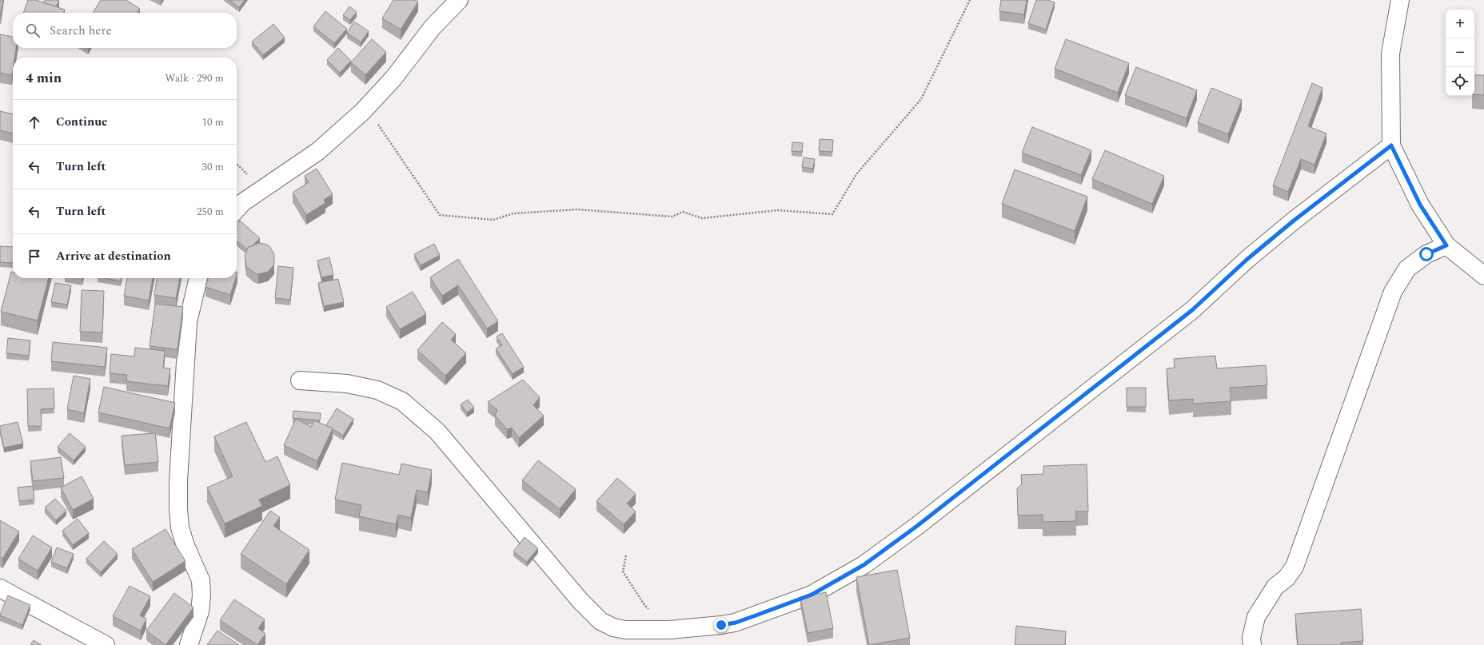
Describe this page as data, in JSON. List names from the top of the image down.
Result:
{
  "page": {
    "map_buttons": ["+", "−"],
    "search": "Search here",
    "heading": ["4 min", "Walk · 290 m"],
    "list": [
      ["Continue", "10 m"],
      ["Turn left", "30 m"],
      ["Turn left", "250 m"],
      "Arrive at destination"
    ]
  }
}
